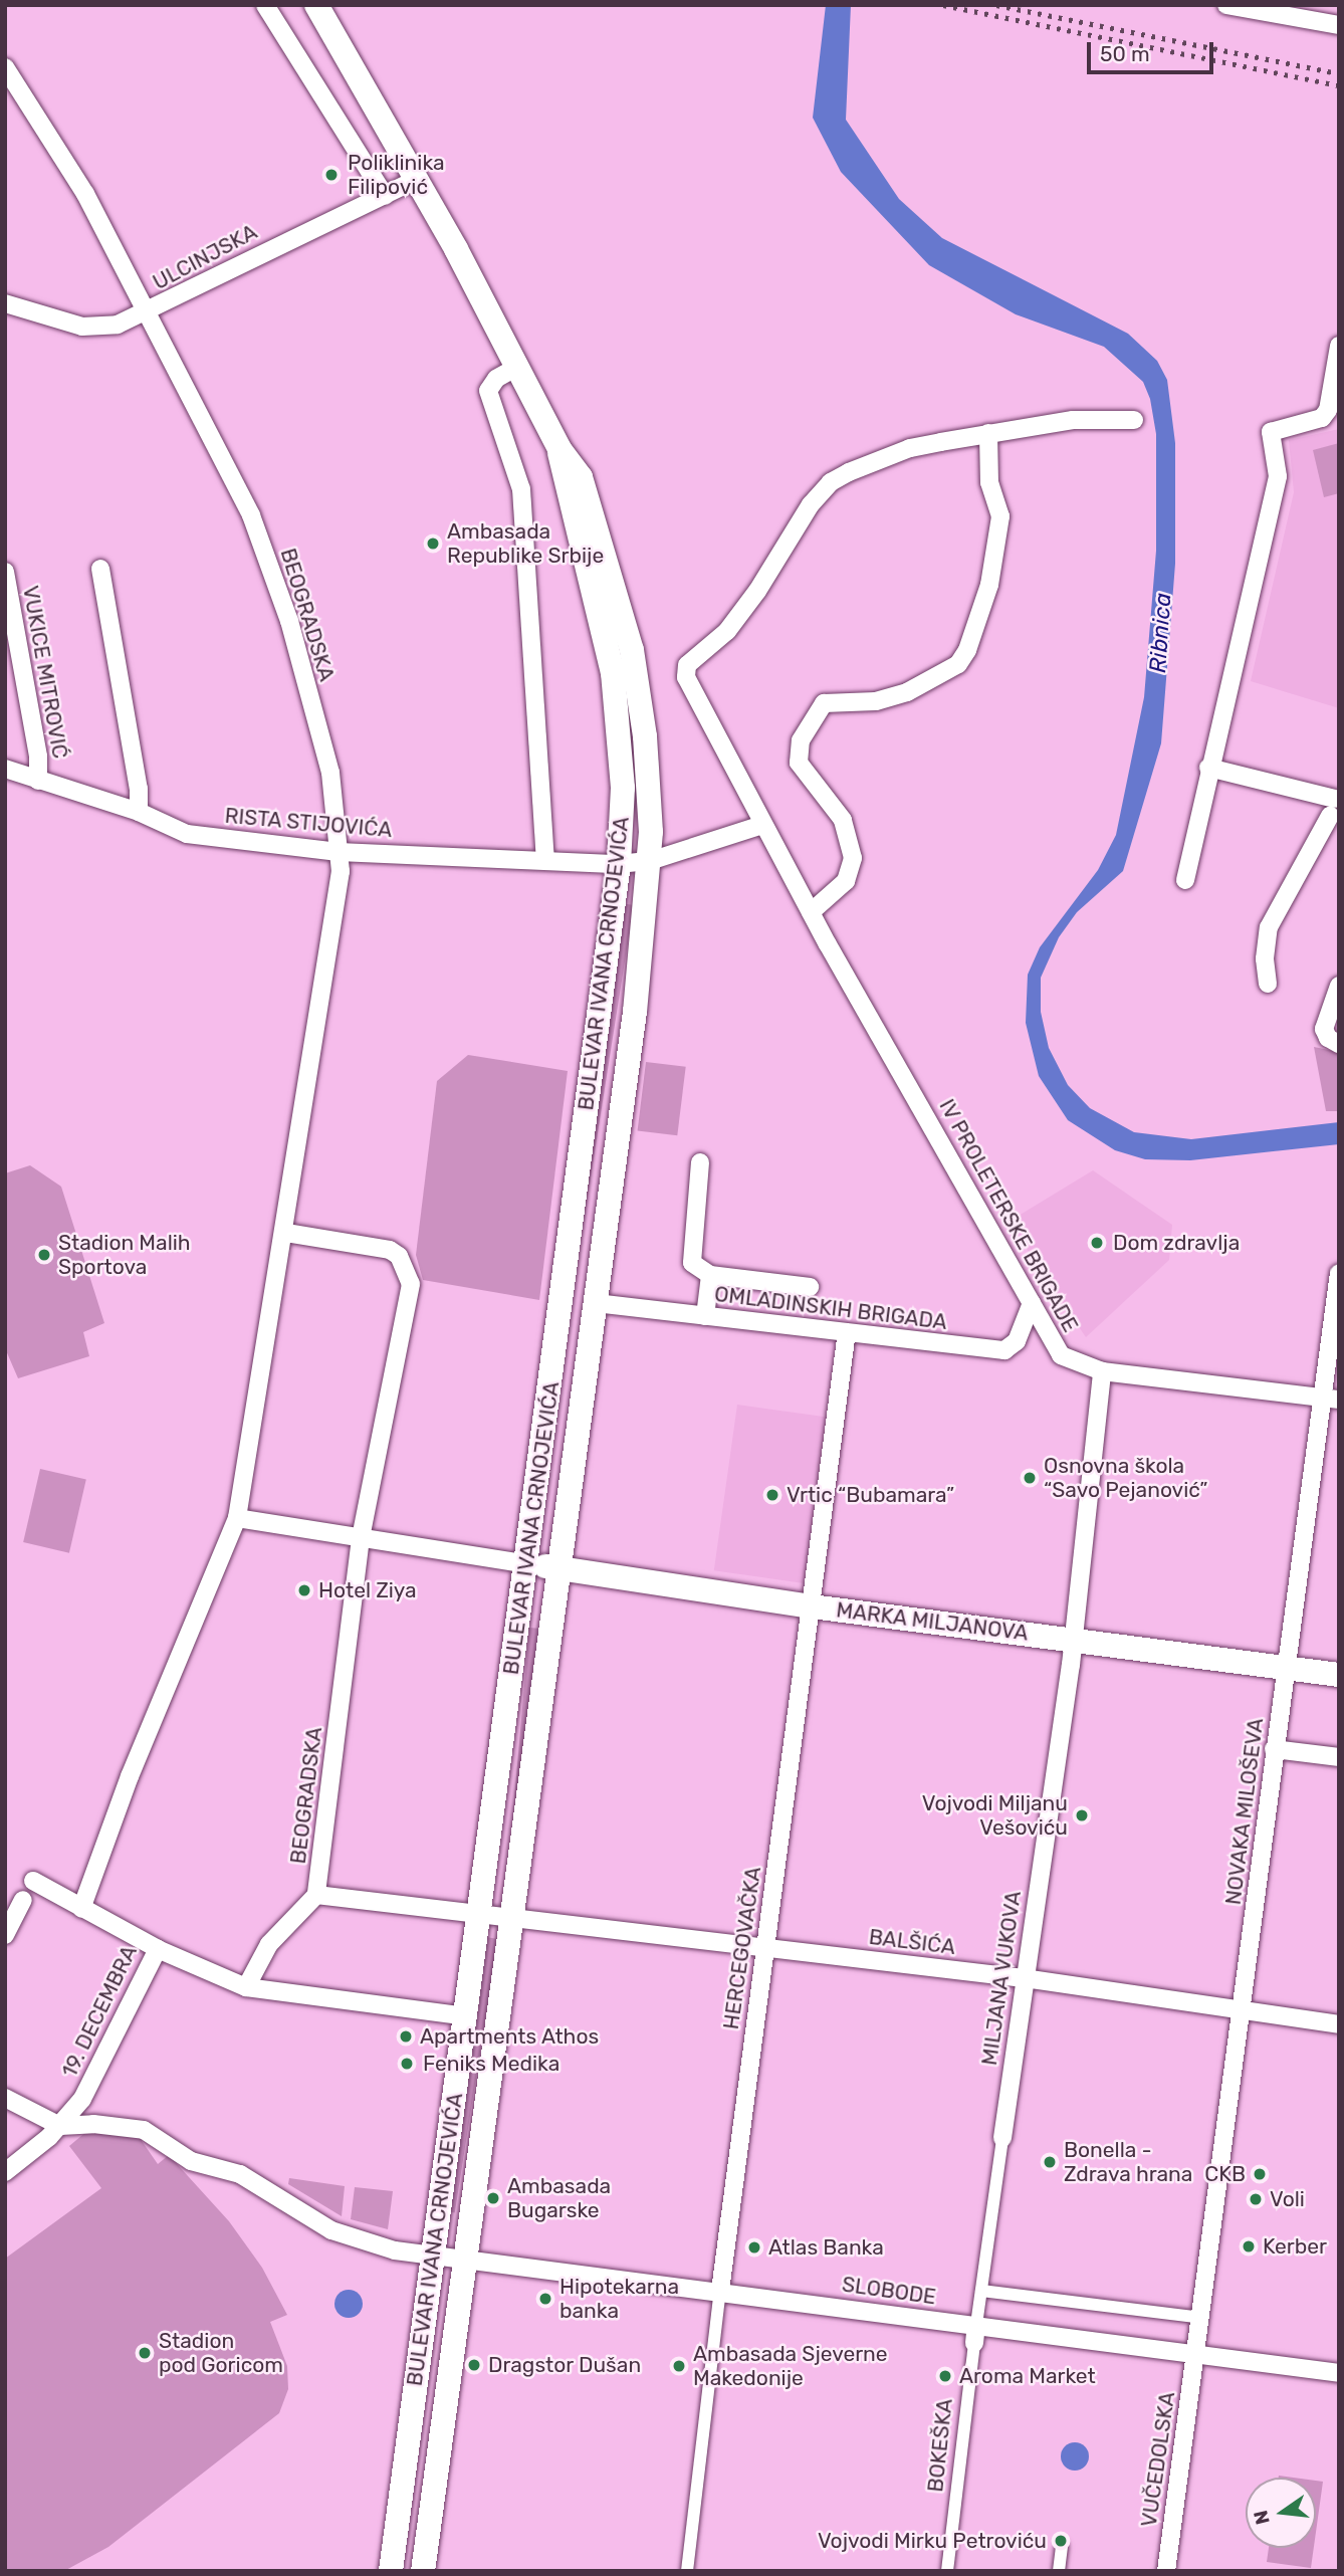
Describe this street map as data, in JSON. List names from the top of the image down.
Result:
{
  "streets": {
    "main road": ["BULEVAR IVANA CRNOJEVIĆA", "MARKA MILJANOVA"],
    "street": [
      "ULCINJSKA",
      "BEOGRADSKA",
      "VUKICE MITROVIĆ",
      "RISTA STIJOVIĆA",
      "IV PROLETERSKE BRIGADE",
      "OMLADINSKIH BRIGADA",
      "NOVAKA MILOŠEVA",
      "BALŠIĆA",
      "HERCEGOVAČKA",
      "MILJANA VUKOVA",
      "19. DECEMBRA",
      "SLOBODE",
      "BOKEŠKA",
      "VUČEDOLSKA"
    ]
  },
  "crossings": [
    ["ULCINJSKA", "BEOGRADSKA"],
    ["BEOGRADSKA", "RISTA STIJOVIĆA"],
    ["BEOGRADSKA", "BULEVAR IVANA CRNOJEVIĆA"],
    ["BEOGRADSKA", "BALŠIĆA"],
    ["BEOGRADSKA", "19. DECEMBRA"],
    ["VUKICE MITROVIĆ", "RISTA STIJOVIĆA"],
    ["RISTA STIJOVIĆA", "BULEVAR IVANA CRNOJEVIĆA"],
    ["BULEVAR IVANA CRNOJEVIĆA", "OMLADINSKIH BRIGADA"],
    ["BULEVAR IVANA CRNOJEVIĆA", "MARKA MILJANOVA"],
    ["BULEVAR IVANA CRNOJEVIĆA", "BALŠIĆA"],
    ["BULEVAR IVANA CRNOJEVIĆA", "SLOBODE"],
    ["IV PROLETERSKE BRIGADE", "OMLADINSKIH BRIGADA"],
    ["OMLADINSKIH BRIGADA", "HERCEGOVAČKA"],
    ["MARKA MILJANOVA", "NOVAKA MILOŠEVA"],
    ["MARKA MILJANOVA", "HERCEGOVAČKA"],
    ["MARKA MILJANOVA", "MILJANA VUKOVA"],
    ["NOVAKA MILOŠEVA", "BALŠIĆA"],
    ["NOVAKA MILOŠEVA", "SLOBODE"],
    ["NOVAKA MILOŠEVA", "VUČEDOLSKA"],
    ["BALŠIĆA", "HERCEGOVAČKA"],
    ["BALŠIĆA", "MILJANA VUKOVA"],
    ["HERCEGOVAČKA", "SLOBODE"],
    ["MILJANA VUKOVA", "SLOBODE"],
    ["MILJANA VUKOVA", "BOKEŠKA"],
    ["SLOBODE", "BOKEŠKA"],
    ["SLOBODE", "VUČEDOLSKA"]
  ],
  "water": ["Ribnica"],
  "places": [
    "Poliklinika Filipović",
    "Ambasada Republike Srbije",
    "Dom zdravlja",
    "Stadion Malih Sportova",
    "Osnovna škola “Savo Pejanović”",
    "Vrtic “Bubamara”",
    "Hotel Ziya",
    "Vojvodi Miljanu Vešoviću",
    "Apartments Athos",
    "Feniks Medika",
    "Bonella - Zdrava hrana",
    "CKB",
    "Ambasada Bugarske",
    "Voli",
    "Kerber",
    "Atlas Banka",
    "Hipotekarna banka",
    "Stadion pod Goricom",
    "Dragstor Dušan",
    "Ambasada Sjeverne Makedonije",
    "Aroma Market",
    "Vojvodi Mirku Petroviću"
  ],
  "scale_bar": "50 m",
  "north": "left"
}
